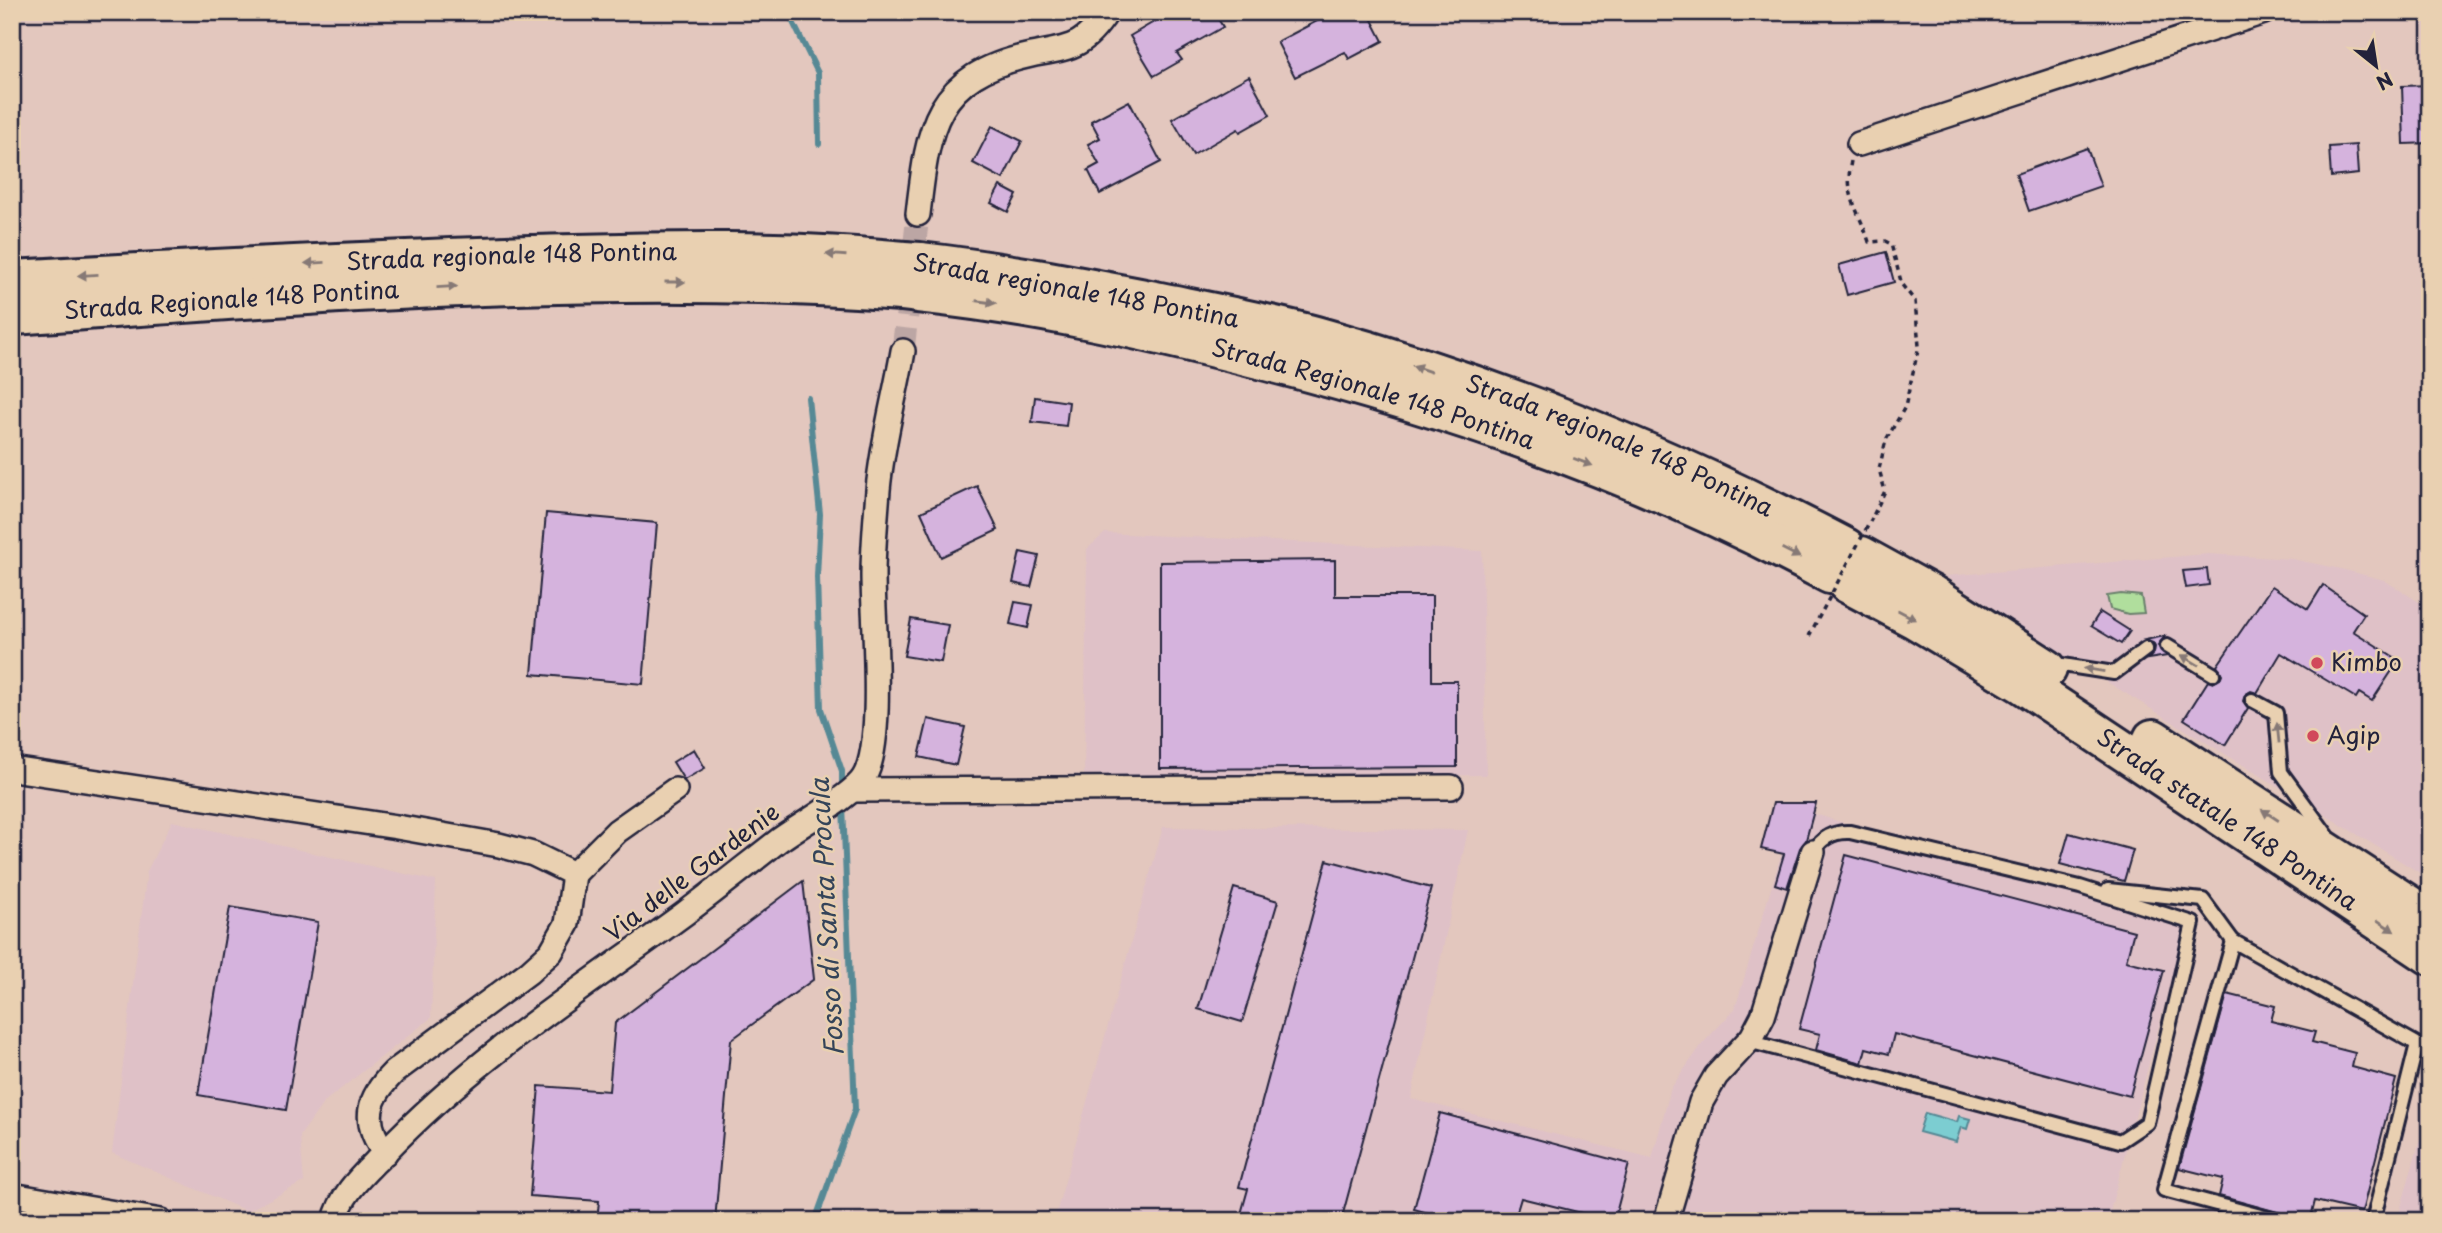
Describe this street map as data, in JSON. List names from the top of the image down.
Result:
{
  "streets": {
    "highway": ["Strada regionale 148 Pontina", "Strada Regionale 148 Pontina", "Strada statale 148 Pontina"],
    "street": ["Via delle Gardenie"]
  },
  "crossings": [
    ["Strada regionale 148 Pontina", "Strada Regionale 148 Pontina"],
    ["Strada Regionale 148 Pontina", "Strada statale 148 Pontina"]
  ],
  "one_way": ["Strada regionale 148 Pontina", "Strada Regionale 148 Pontina"],
  "water": ["Fosso di Santa Procula"],
  "places": ["Kimbo", "Agip"],
  "north": "bottom right"
}
